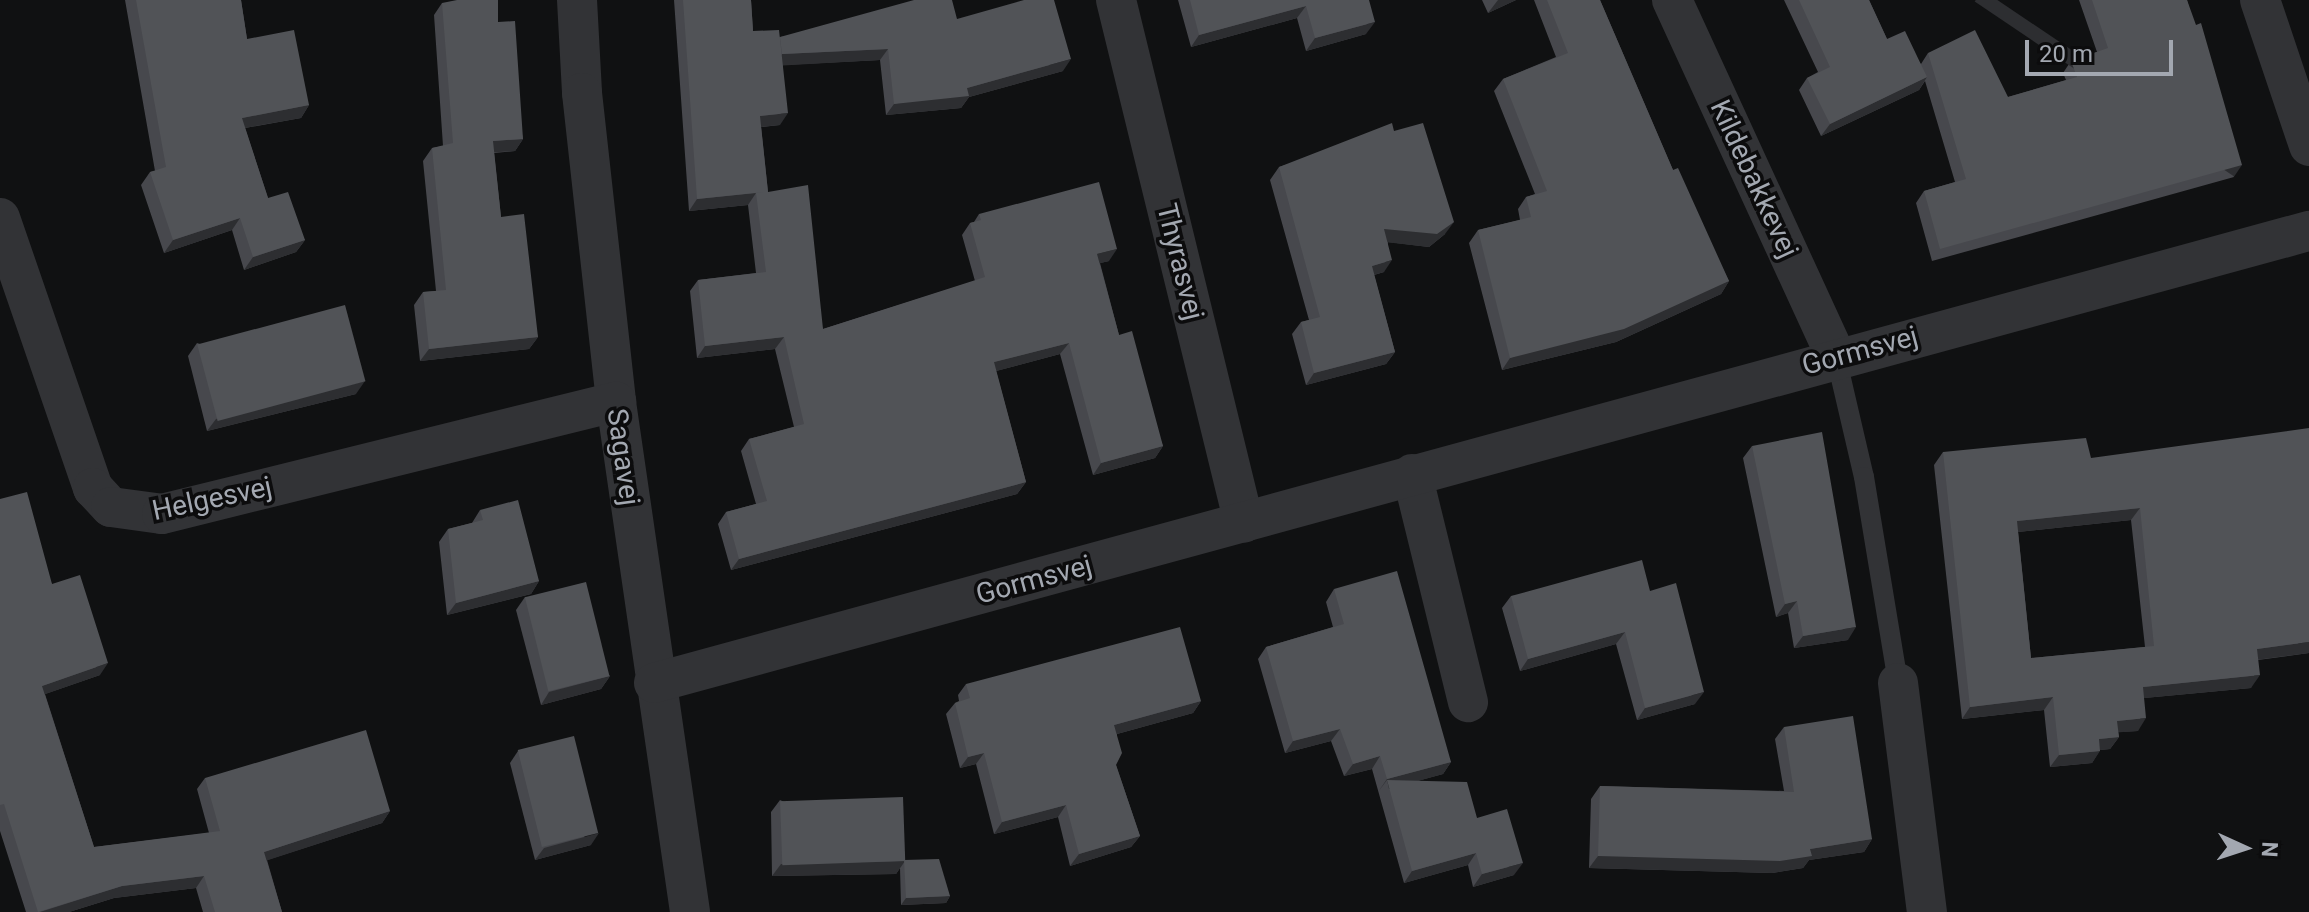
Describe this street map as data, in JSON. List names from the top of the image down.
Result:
{
  "streets": {
    "street": [
      "Kildebakkevej",
      "Thyrasvej",
      "Gormsvej",
      "Sagavej",
      "Helgesvej"
    ]
  },
  "crossings": [
    ["Kildebakkevej", "Gormsvej"],
    ["Thyrasvej", "Gormsvej"],
    ["Gormsvej", "Sagavej"],
    ["Sagavej", "Helgesvej"]
  ],
  "scale_bar": "20 m",
  "north": "right"
}
